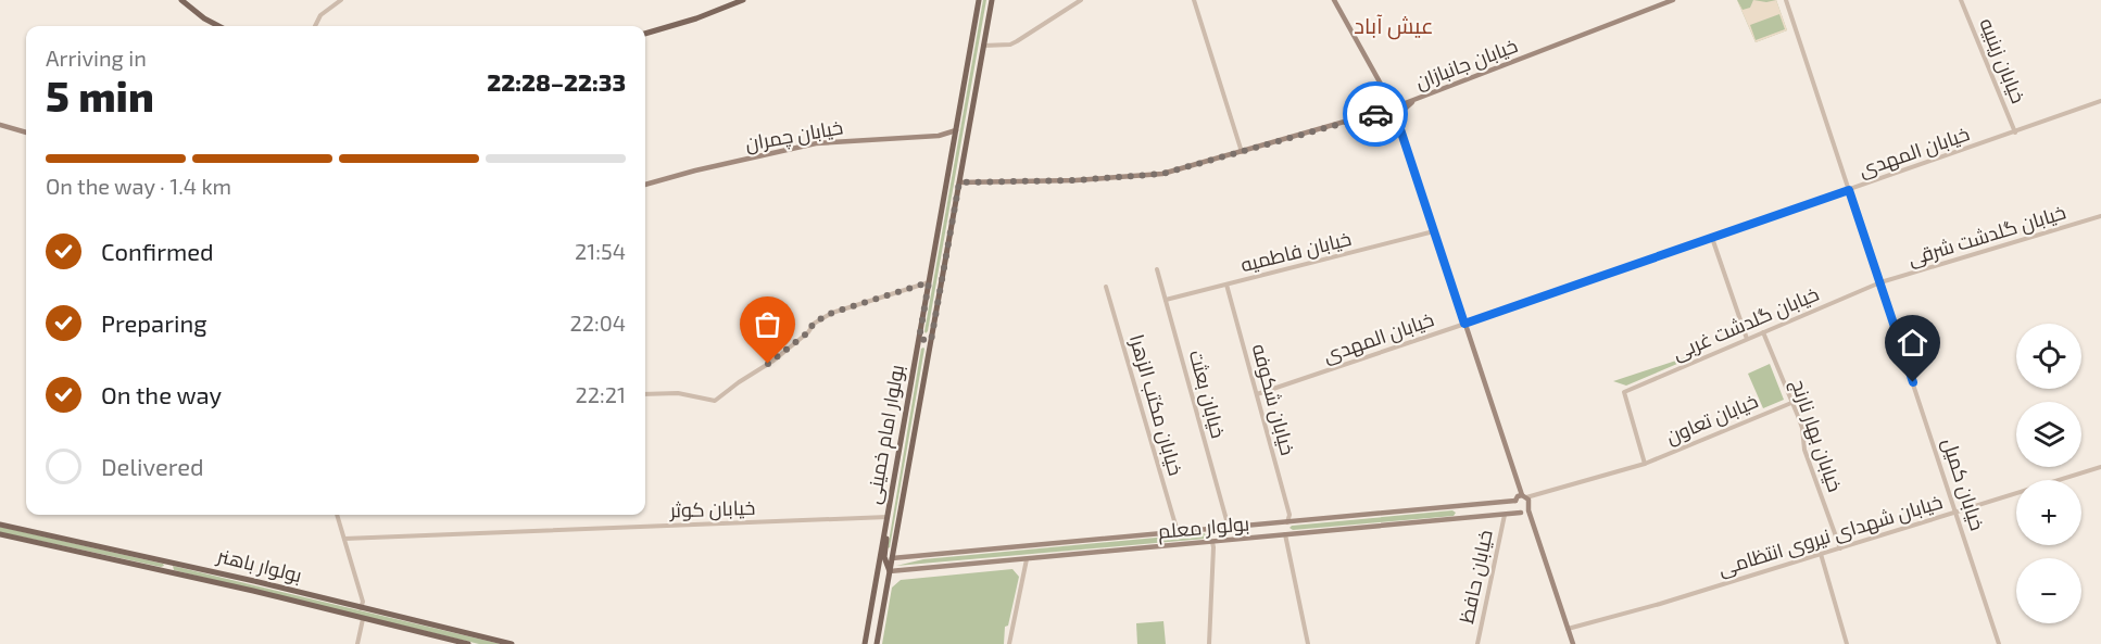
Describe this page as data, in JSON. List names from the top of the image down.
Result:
{
  "streets": {
    "main road": [
      "خیابان جانبازان",
      "خیابان چمران",
      "بولوار امام خمینی",
      "بولوار معلم",
      "بولوار باهنر"
    ],
    "street": [
      "خیابان زینبیه",
      "خیابان المهدی",
      "خیابان گلدشت شرقی",
      "خیابان فاطمیه",
      "خیابان گلدشت غربی",
      "خیابان بعثت",
      "خیابان شکوفه",
      "خیابان مکتب الزهرا",
      "خیابان تعاون",
      "خیابان بهار نارنج",
      "خیابان کمیل",
      "خیابان کوثر",
      "خیابان شهدای نیروی انتظامی",
      "خیابان حافظ"
    ]
  },
  "crossings": [
    ["خیابان زینبیه", "خیابان المهدی"],
    ["خیابان جانبازان", "بولوار امام خمینی"],
    ["خیابان چمران", "بولوار امام خمینی"],
    ["خیابان المهدی", "خیابان شکوفه"],
    ["خیابان المهدی", "خیابان کمیل"],
    ["خیابان گلدشت شرقی", "خیابان گلدشت غربی"],
    ["خیابان گلدشت شرقی", "خیابان کمیل"],
    ["خیابان فاطمیه", "خیابان بعثت"],
    ["خیابان فاطمیه", "خیابان شکوفه"],
    ["خیابان گلدشت غربی", "خیابان تعاون"],
    ["خیابان گلدشت غربی", "خیابان بهار نارنج"],
    ["خیابان گلدشت غربی", "خیابان کمیل"],
    ["خیابان بعثت", "بولوار معلم"],
    ["خیابان شکوفه", "بولوار معلم"],
    ["خیابان مکتب الزهرا", "بولوار معلم"],
    ["خیابان تعاون", "خیابان بهار نارنج"],
    ["خیابان تعاون", "بولوار معلم"],
    ["بولوار امام خمینی", "خیابان کوثر"],
    ["بولوار امام خمینی", "بولوار معلم"],
    ["خیابان بهار نارنج", "خیابان شهدای نیروی انتظامی"],
    ["خیابان کمیل", "خیابان شهدای نیروی انتظامی"],
    ["بولوار معلم", "خیابان حافظ"]
  ],
  "districts": ["عیش آباد"],
  "page": {
    "heading": ["5 min", "Arriving in", "22:28–22:33"],
    "bar": "On the way · 1.4 km",
    "list": [
      ["Confirmed", "21:54"],
      ["Preparing", "22:04"],
      ["On the way", "22:21"],
      "Delivered"
    ],
    "map_buttons": ["+", "−"]
  }
}
